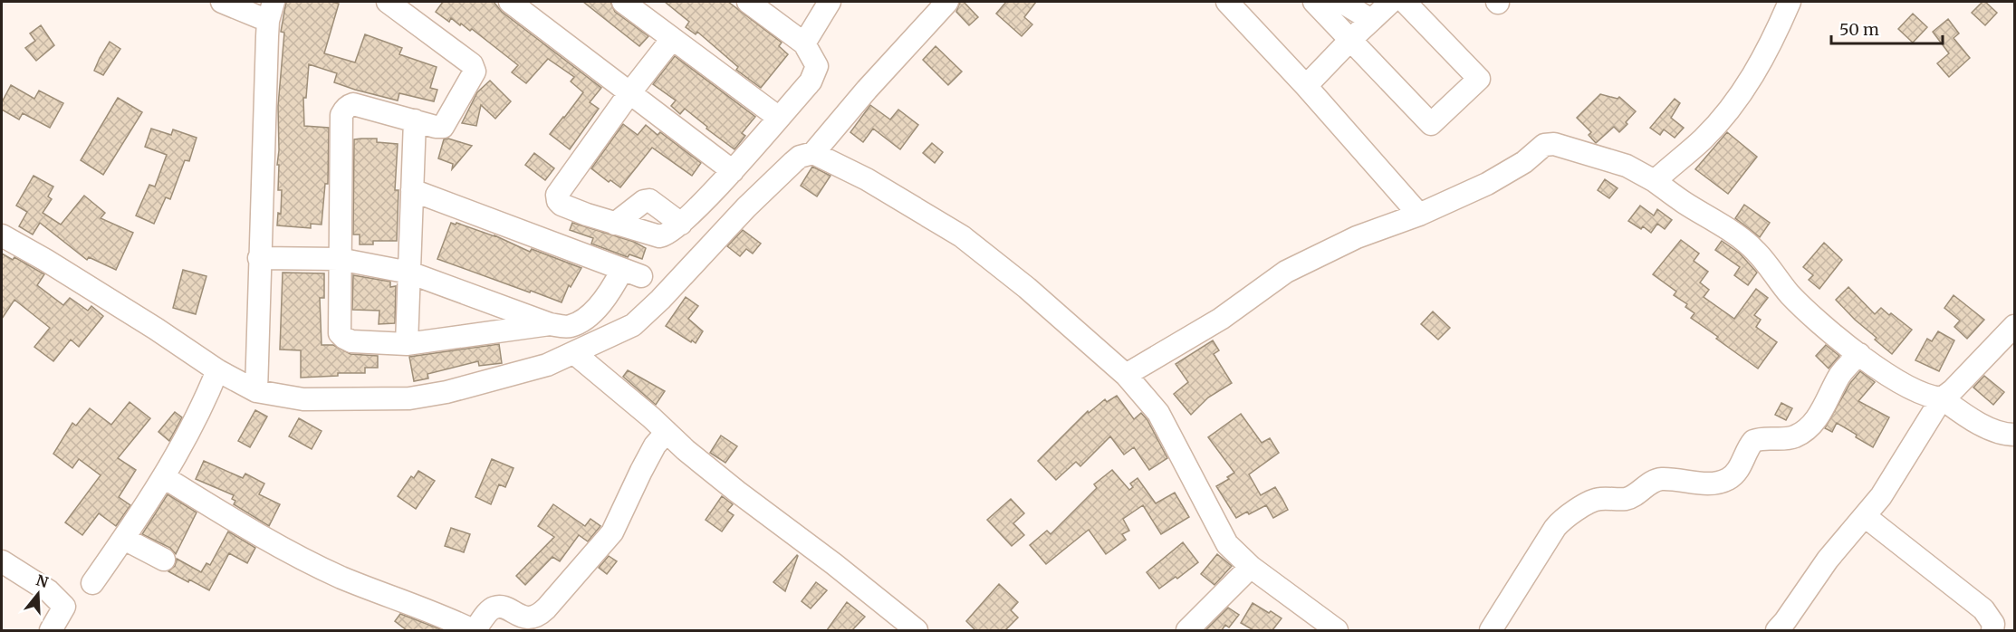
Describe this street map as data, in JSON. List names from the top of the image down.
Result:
{
  "scale_bar": "50 m",
  "north": "top"
}
